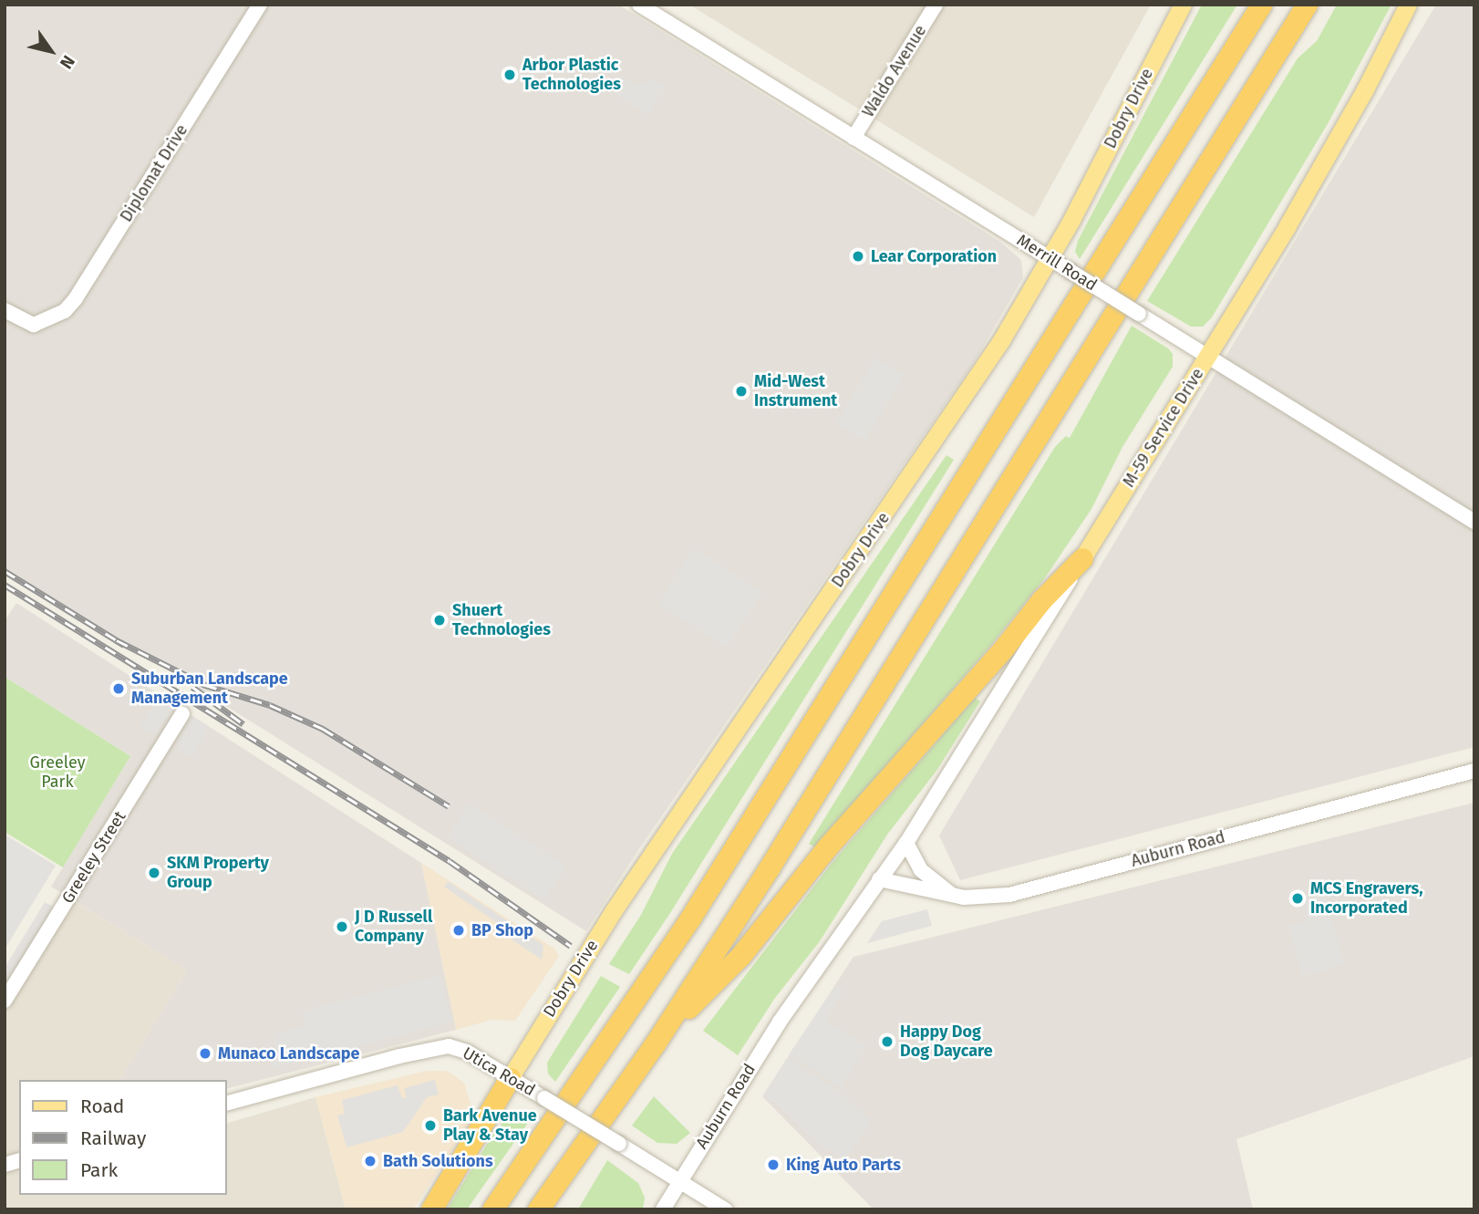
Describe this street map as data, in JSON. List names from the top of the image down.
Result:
{
  "streets": {
    "main road": ["Dobry Drive", "M-59 Service Drive"],
    "street": [
      "Waldo Avenue",
      "Diplomat Drive",
      "Merrill Road",
      "Auburn Road",
      "Greeley Street",
      "Utica Road"
    ]
  },
  "crossings": [
    ["Waldo Avenue", "Merrill Road"],
    ["Dobry Drive", "Merrill Road"],
    ["Dobry Drive", "Utica Road"],
    ["Merrill Road", "M-59 Service Drive"],
    ["M-59 Service Drive", "Auburn Road"],
    ["Auburn Road", "Utica Road"]
  ],
  "parks": ["Greeley Park"],
  "places": [
    "Arbor Plastic Technologies",
    "Lear Corporation",
    "Mid-West Instrument",
    "Shuert Technologies",
    "Suburban Landscape Management",
    "SKM Property Group",
    "MCS Engravers, Incorporated",
    "J D Russell Company",
    "BP Shop",
    "Happy Dog Dog Daycare",
    "Munaco Landscape",
    "Bark Avenue Play & Stay",
    "Bath Solutions",
    "King Auto Parts"
  ],
  "legend": ["Road", "Railway", "Park"],
  "north": "bottom right"
}
